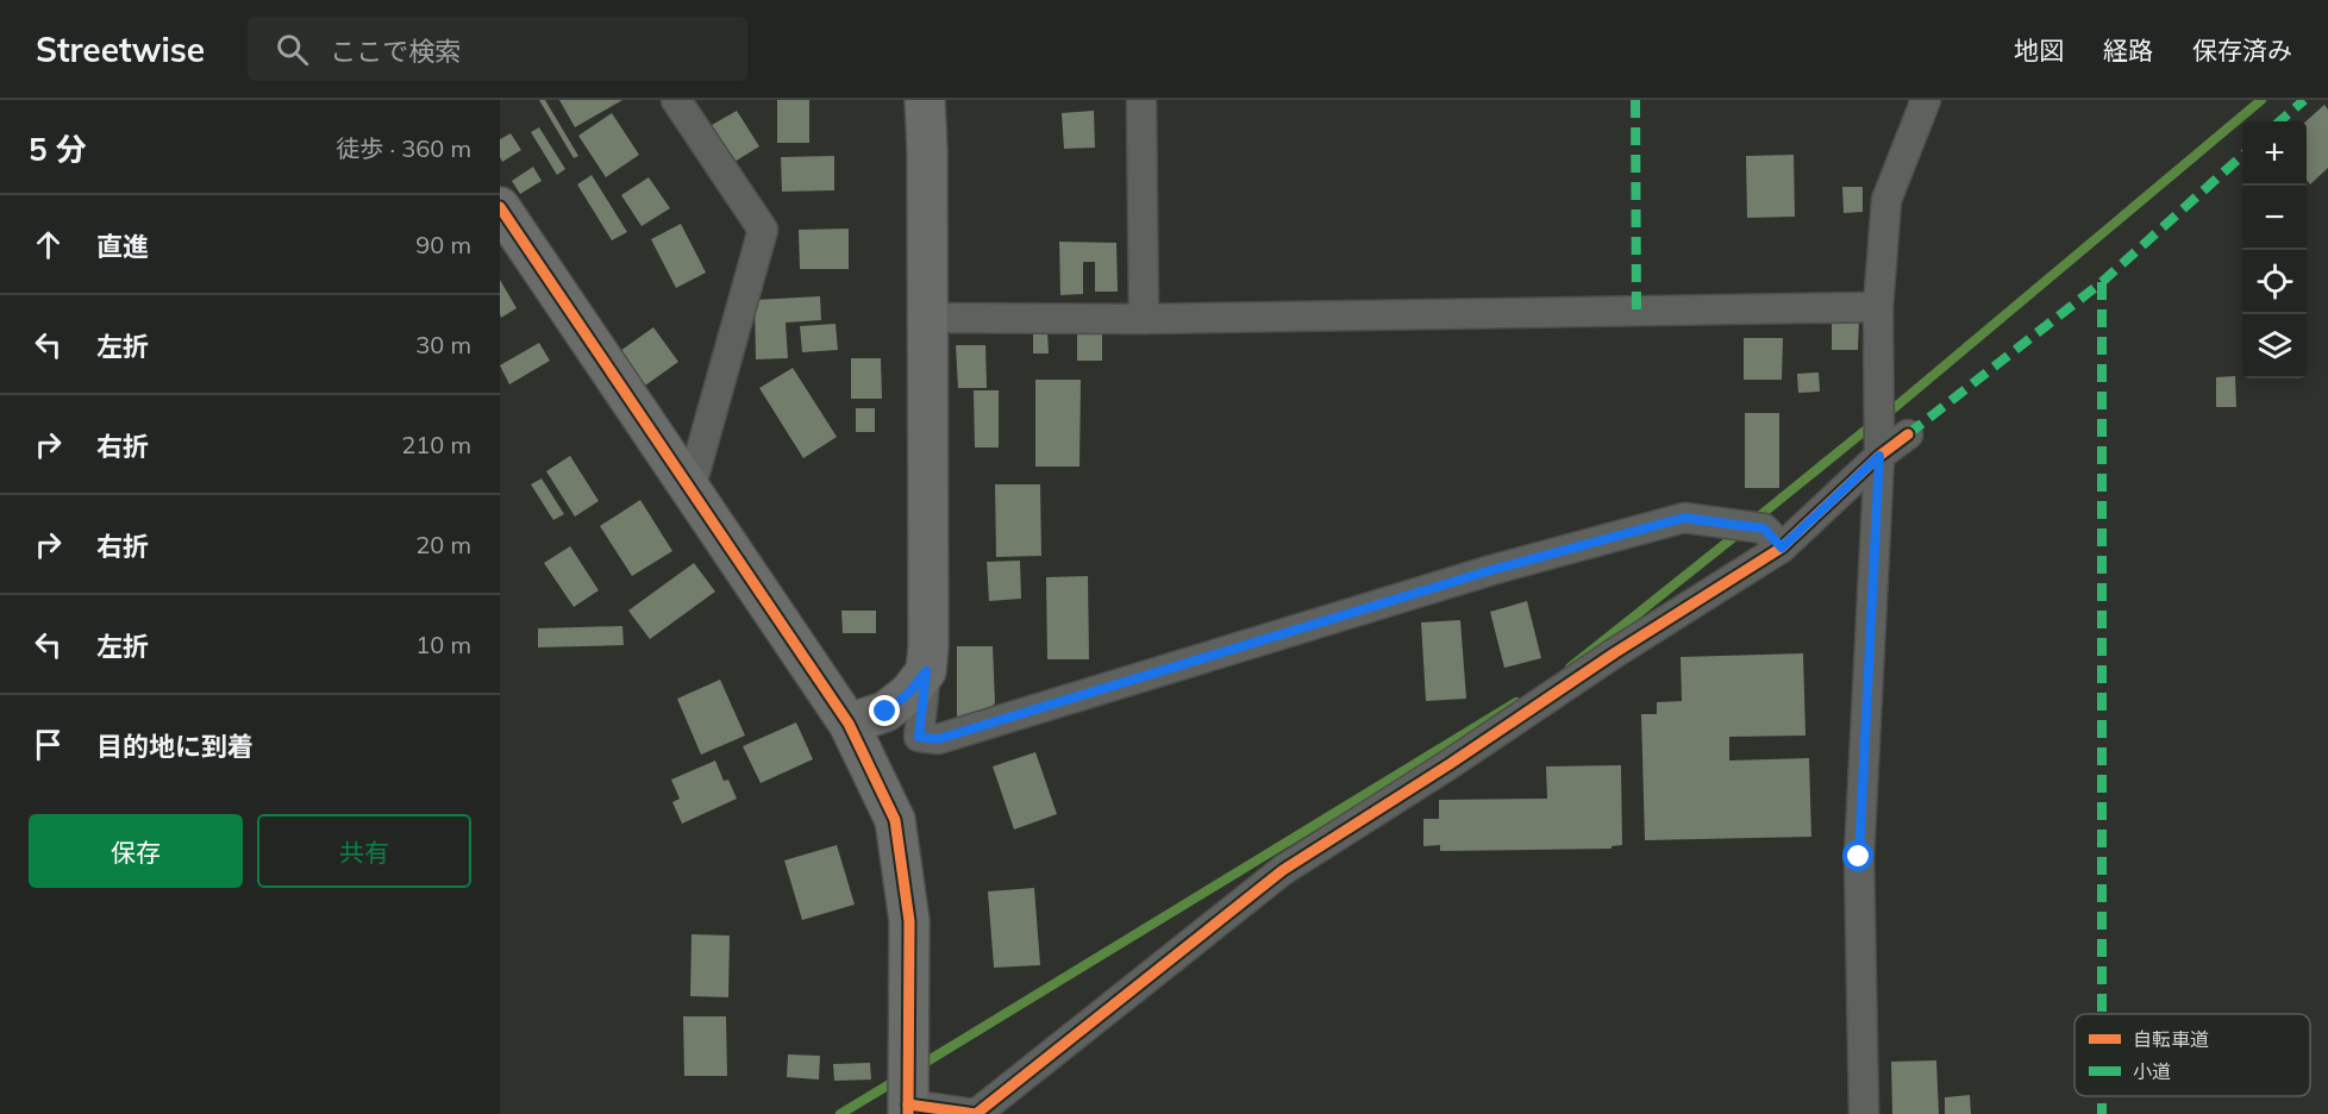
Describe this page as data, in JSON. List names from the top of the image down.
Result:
{
  "legend": ["自転車道", "小道"],
  "page": {
    "header": "Streetwise",
    "search": "ここで検索",
    "nav": ["地図", "経路", "保存済み"],
    "heading": ["5 分", "徒歩 · 360 m"],
    "map_buttons": ["+", "−"],
    "list": [
      ["直進", "90 m"],
      ["左折", "30 m"],
      ["右折", "210 m"],
      ["右折", "20 m"],
      ["左折", "10 m"],
      "目的地に到着"
    ],
    "buttons": ["保存", "共有"]
  }
}
